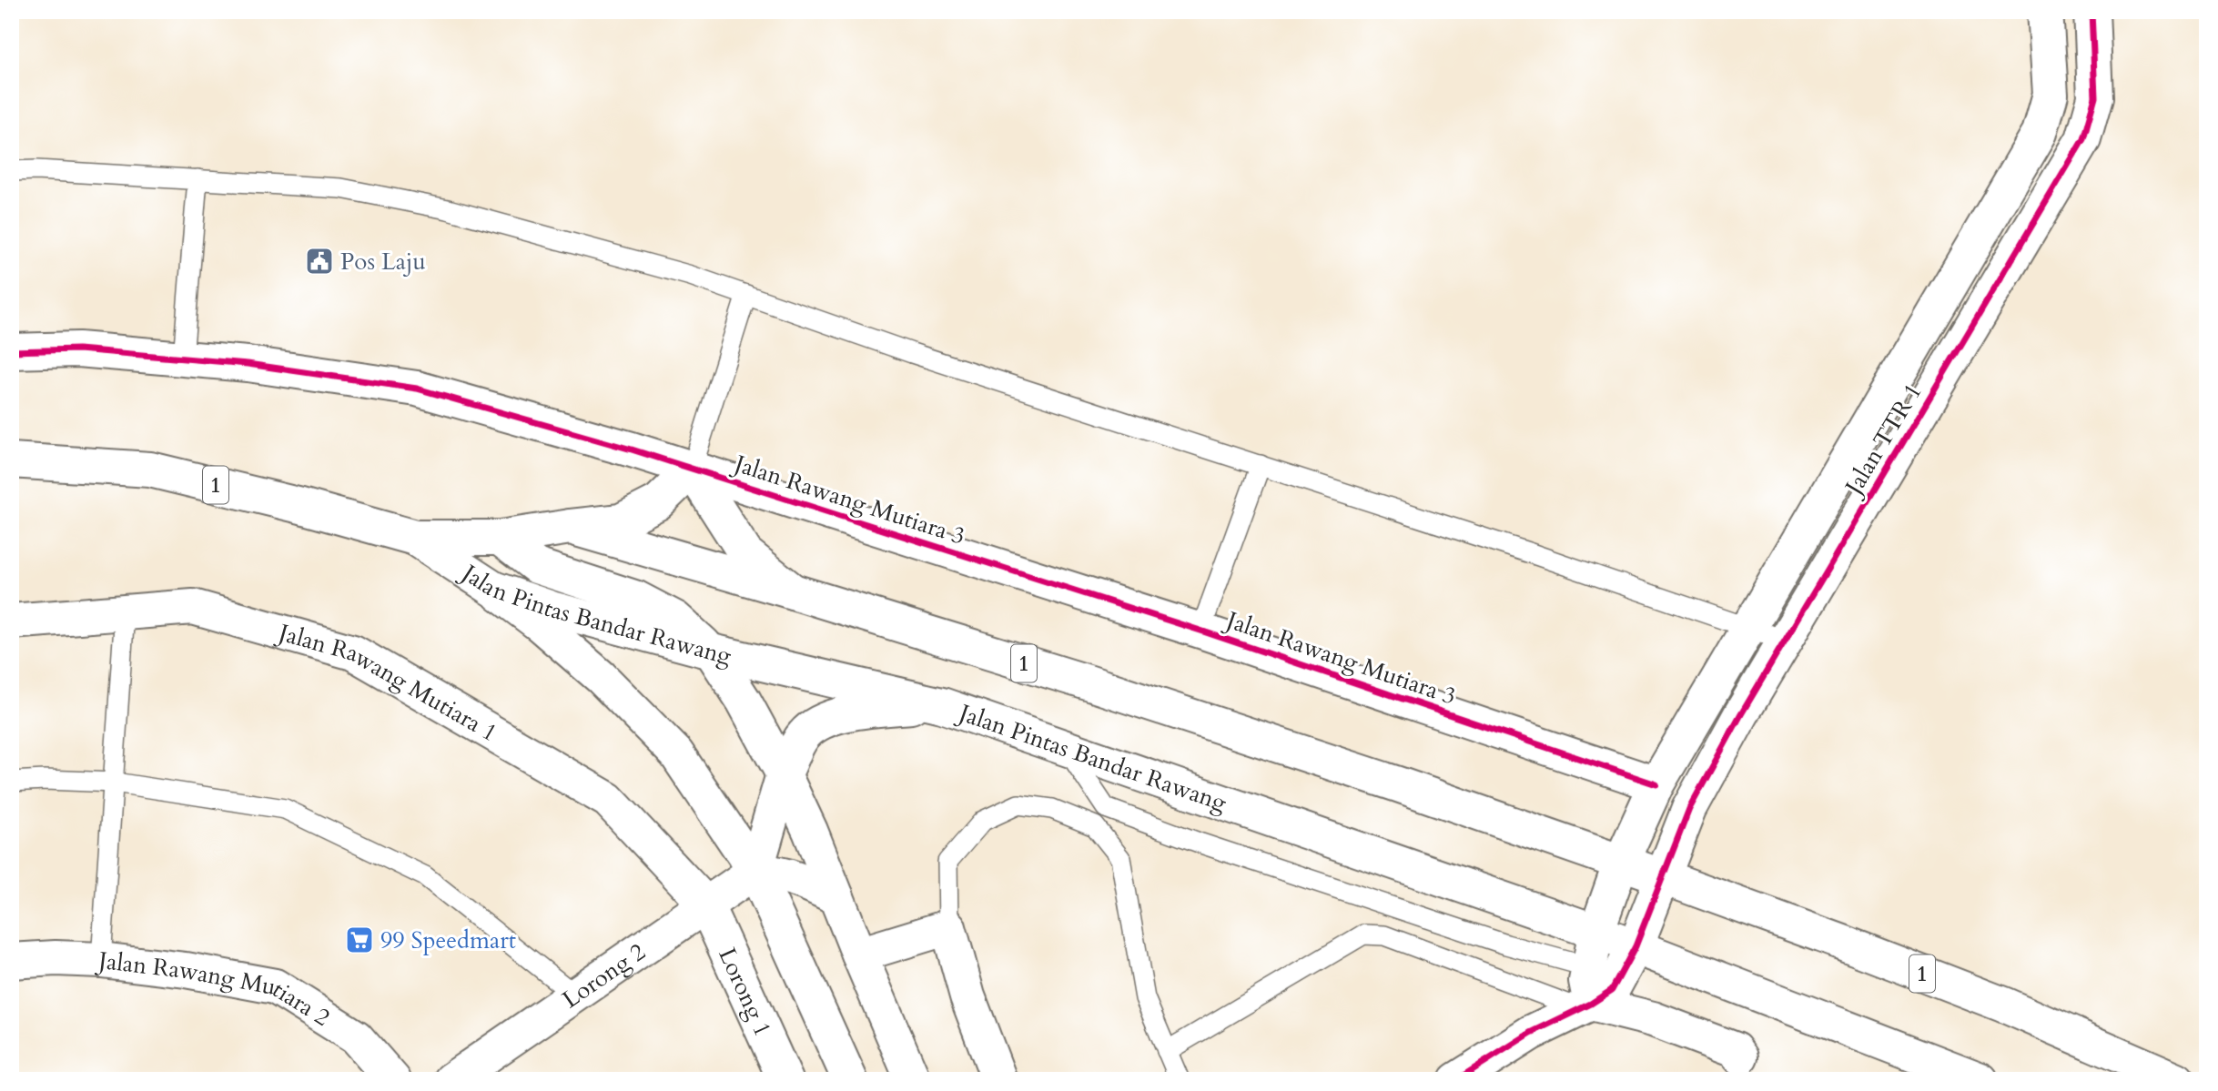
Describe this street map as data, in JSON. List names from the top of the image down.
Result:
{
  "streets": {
    "street": [
      "Jalan TTR 1",
      "1",
      "Jalan Rawang Mutiara 3",
      "Jalan Pintas Bandar Rawang",
      "Jalan Rawang Mutiara 1",
      "Lorong 2",
      "Lorong 1",
      "Jalan Rawang Mutiara 2"
    ]
  },
  "crossings": [
    ["Jalan TTR 1", "1"],
    ["Jalan TTR 1", "Jalan Rawang Mutiara 3"],
    ["Jalan TTR 1", "Jalan Pintas Bandar Rawang"],
    ["1", "Jalan Pintas Bandar Rawang"],
    ["Jalan Rawang Mutiara 1", "Lorong 2"],
    ["Jalan Rawang Mutiara 1", "Lorong 1"],
    ["Lorong 2", "Lorong 1"]
  ],
  "places": {
    "public building": ["Pos Laju"],
    "supermarket": ["99 Speedmart"]
  }
}
